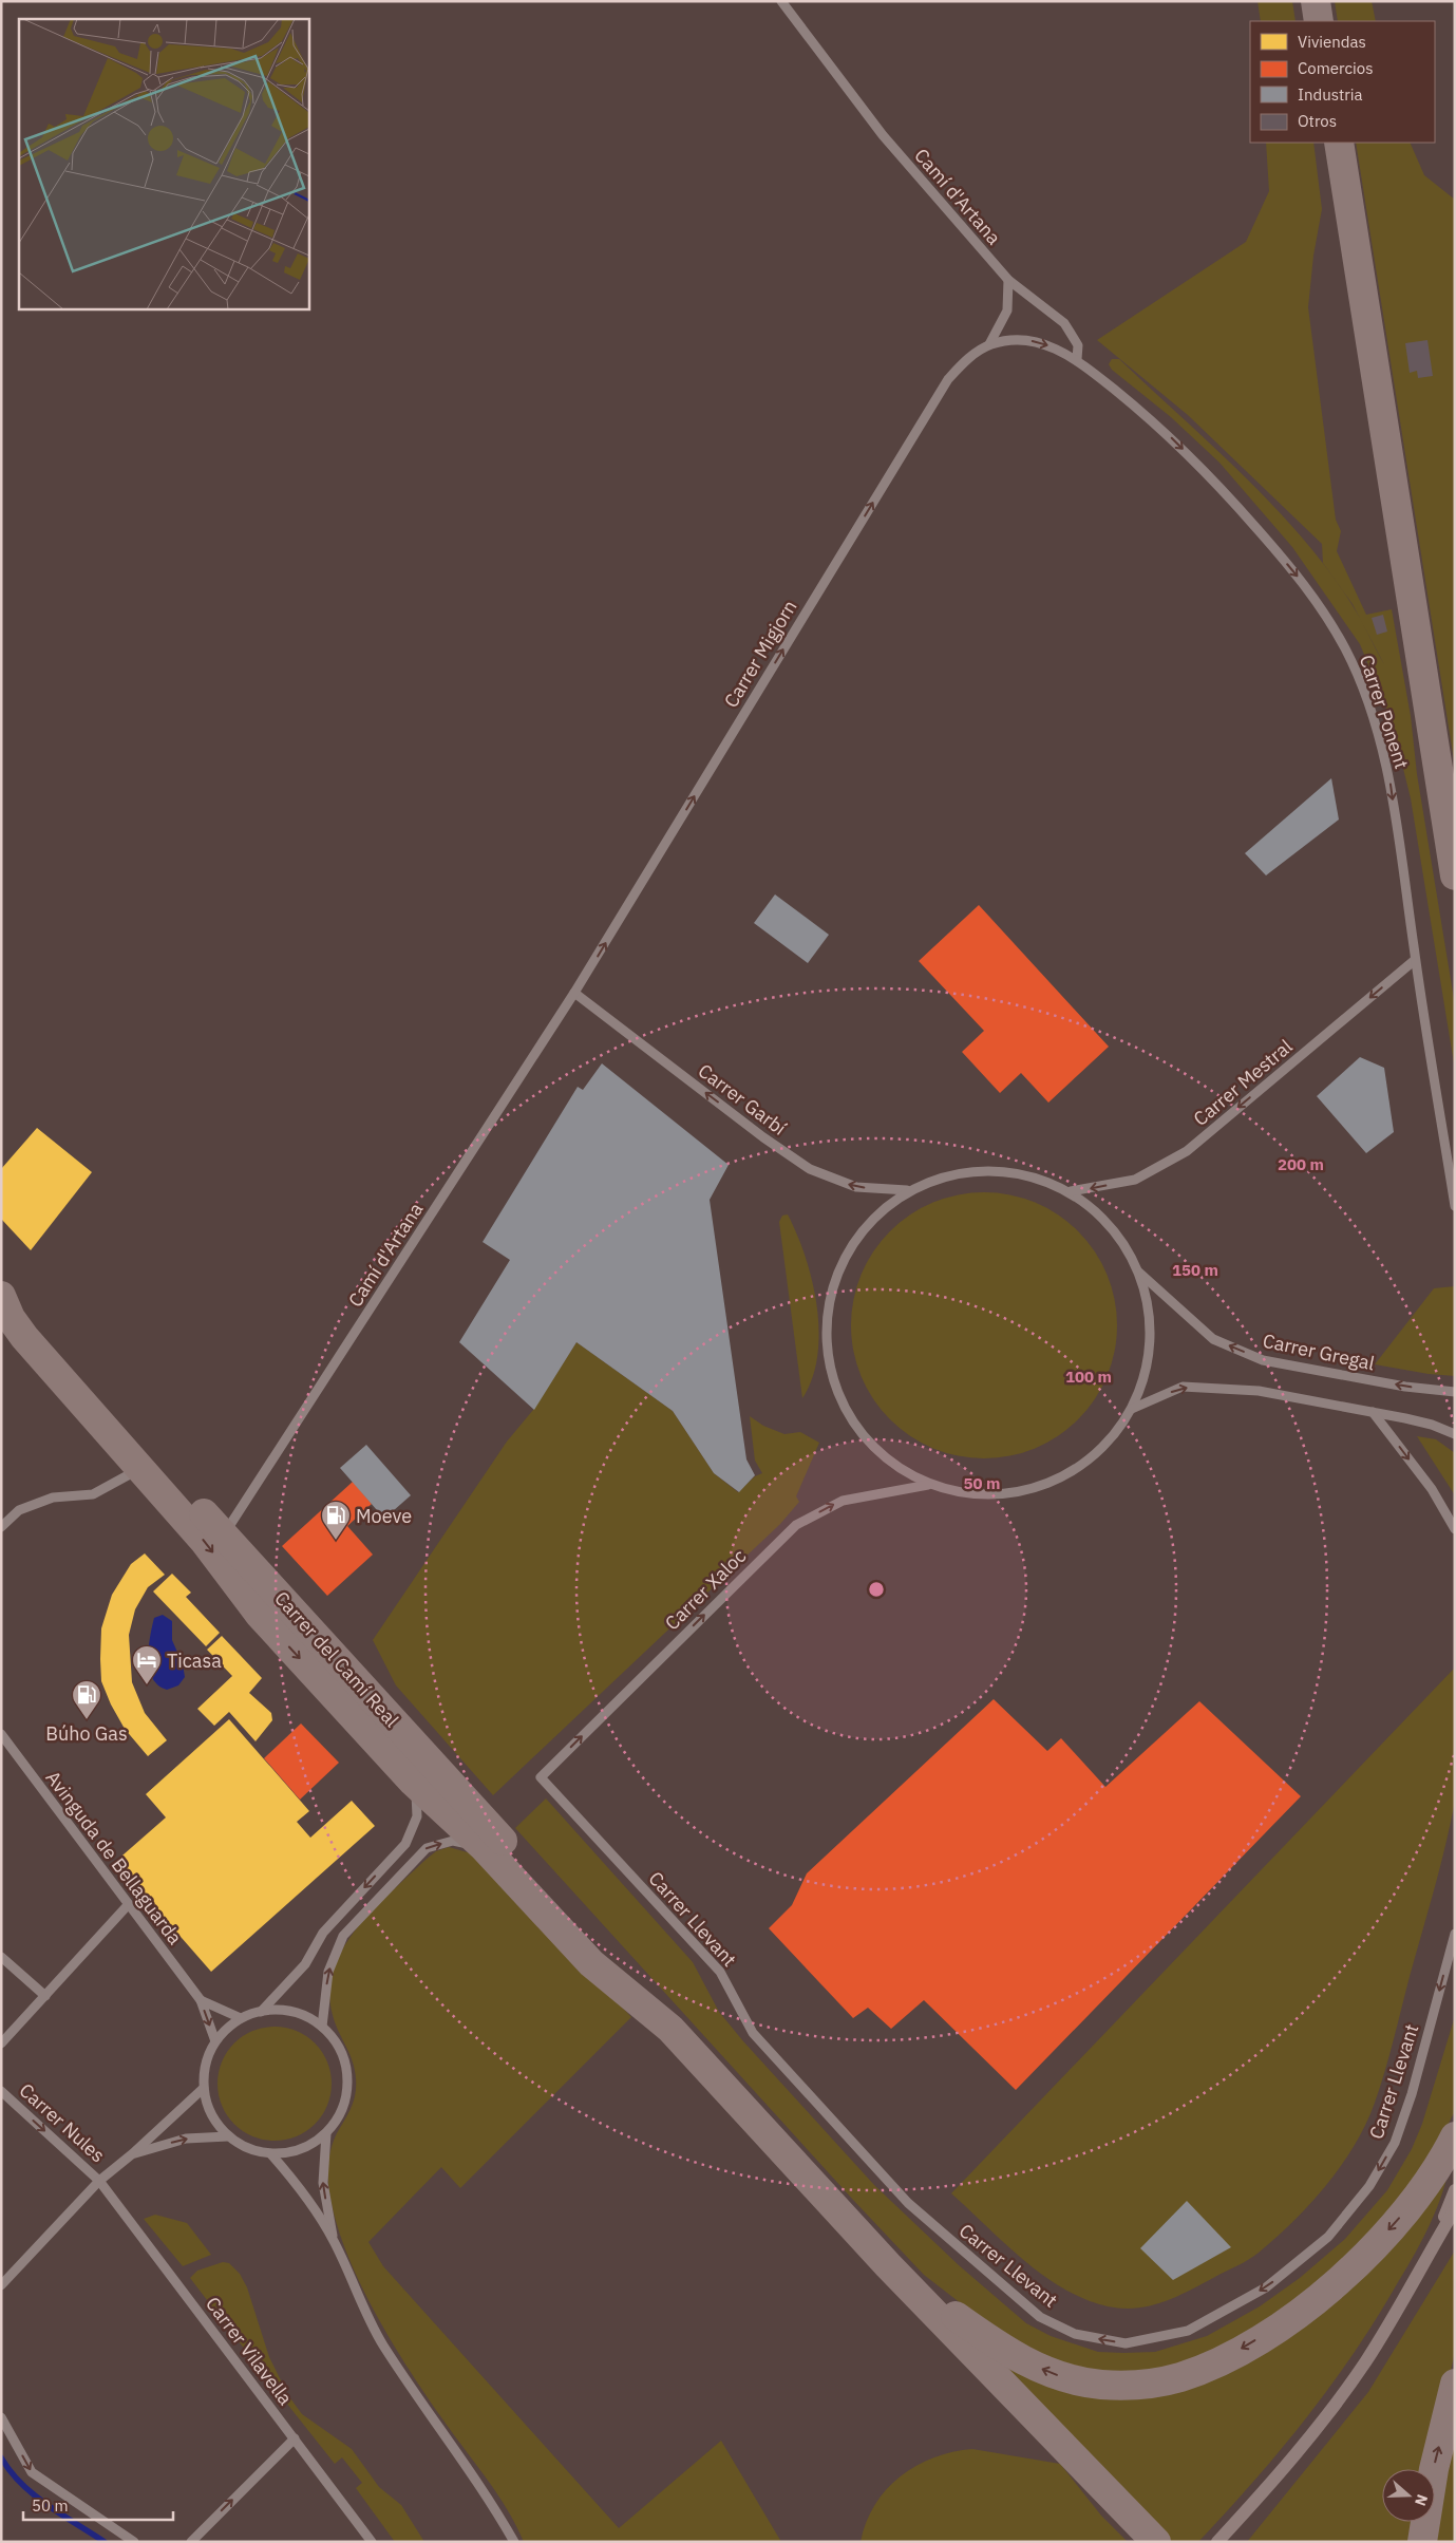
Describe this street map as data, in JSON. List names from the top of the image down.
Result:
{
  "streets": {
    "highway": ["Carrer del Camí Real"],
    "street": [
      "Camí d'Artana",
      "Carrer Migjorn",
      "Carrer Ponent",
      "Carrer Mestral",
      "Carrer Garbí",
      "Carrer Gregal",
      "Carrer Xaloc",
      "Avinguda de Bellaguarda",
      "Carrer Llevant",
      "Carrer Nules",
      "Carrer Vilavella"
    ]
  },
  "crossings": [
    ["Camí d'Artana", "Carrer Migjorn"],
    ["Camí d'Artana", "Carrer Ponent"],
    ["Camí d'Artana", "Carrer Garbí"],
    ["Camí d'Artana", "Carrer del Camí Real"],
    ["Carrer Migjorn", "Carrer Ponent"],
    ["Carrer Migjorn", "Carrer Garbí"],
    ["Carrer Ponent", "Carrer Mestral"],
    ["Carrer Xaloc", "Carrer Llevant"],
    ["Carrer Nules", "Carrer Vilavella"]
  ],
  "one_way": [
    "Carrer Migjorn",
    "Carrer Ponent",
    "Carrer Mestral",
    "Carrer Garbí",
    "Carrer Xaloc",
    "Carrer Nules"
  ],
  "places": {
    "fuel station": ["Moeve", "Búho Gas"],
    "hotel": ["Ticasa"]
  },
  "legend": [
    "Viviendas",
    "Comercios",
    "Industria",
    "Otros"
  ],
  "scale_bar": "50 m",
  "north": "right",
  "rings": [
    "200 m",
    "150 m",
    "100 m",
    "50 m"
  ]
}
